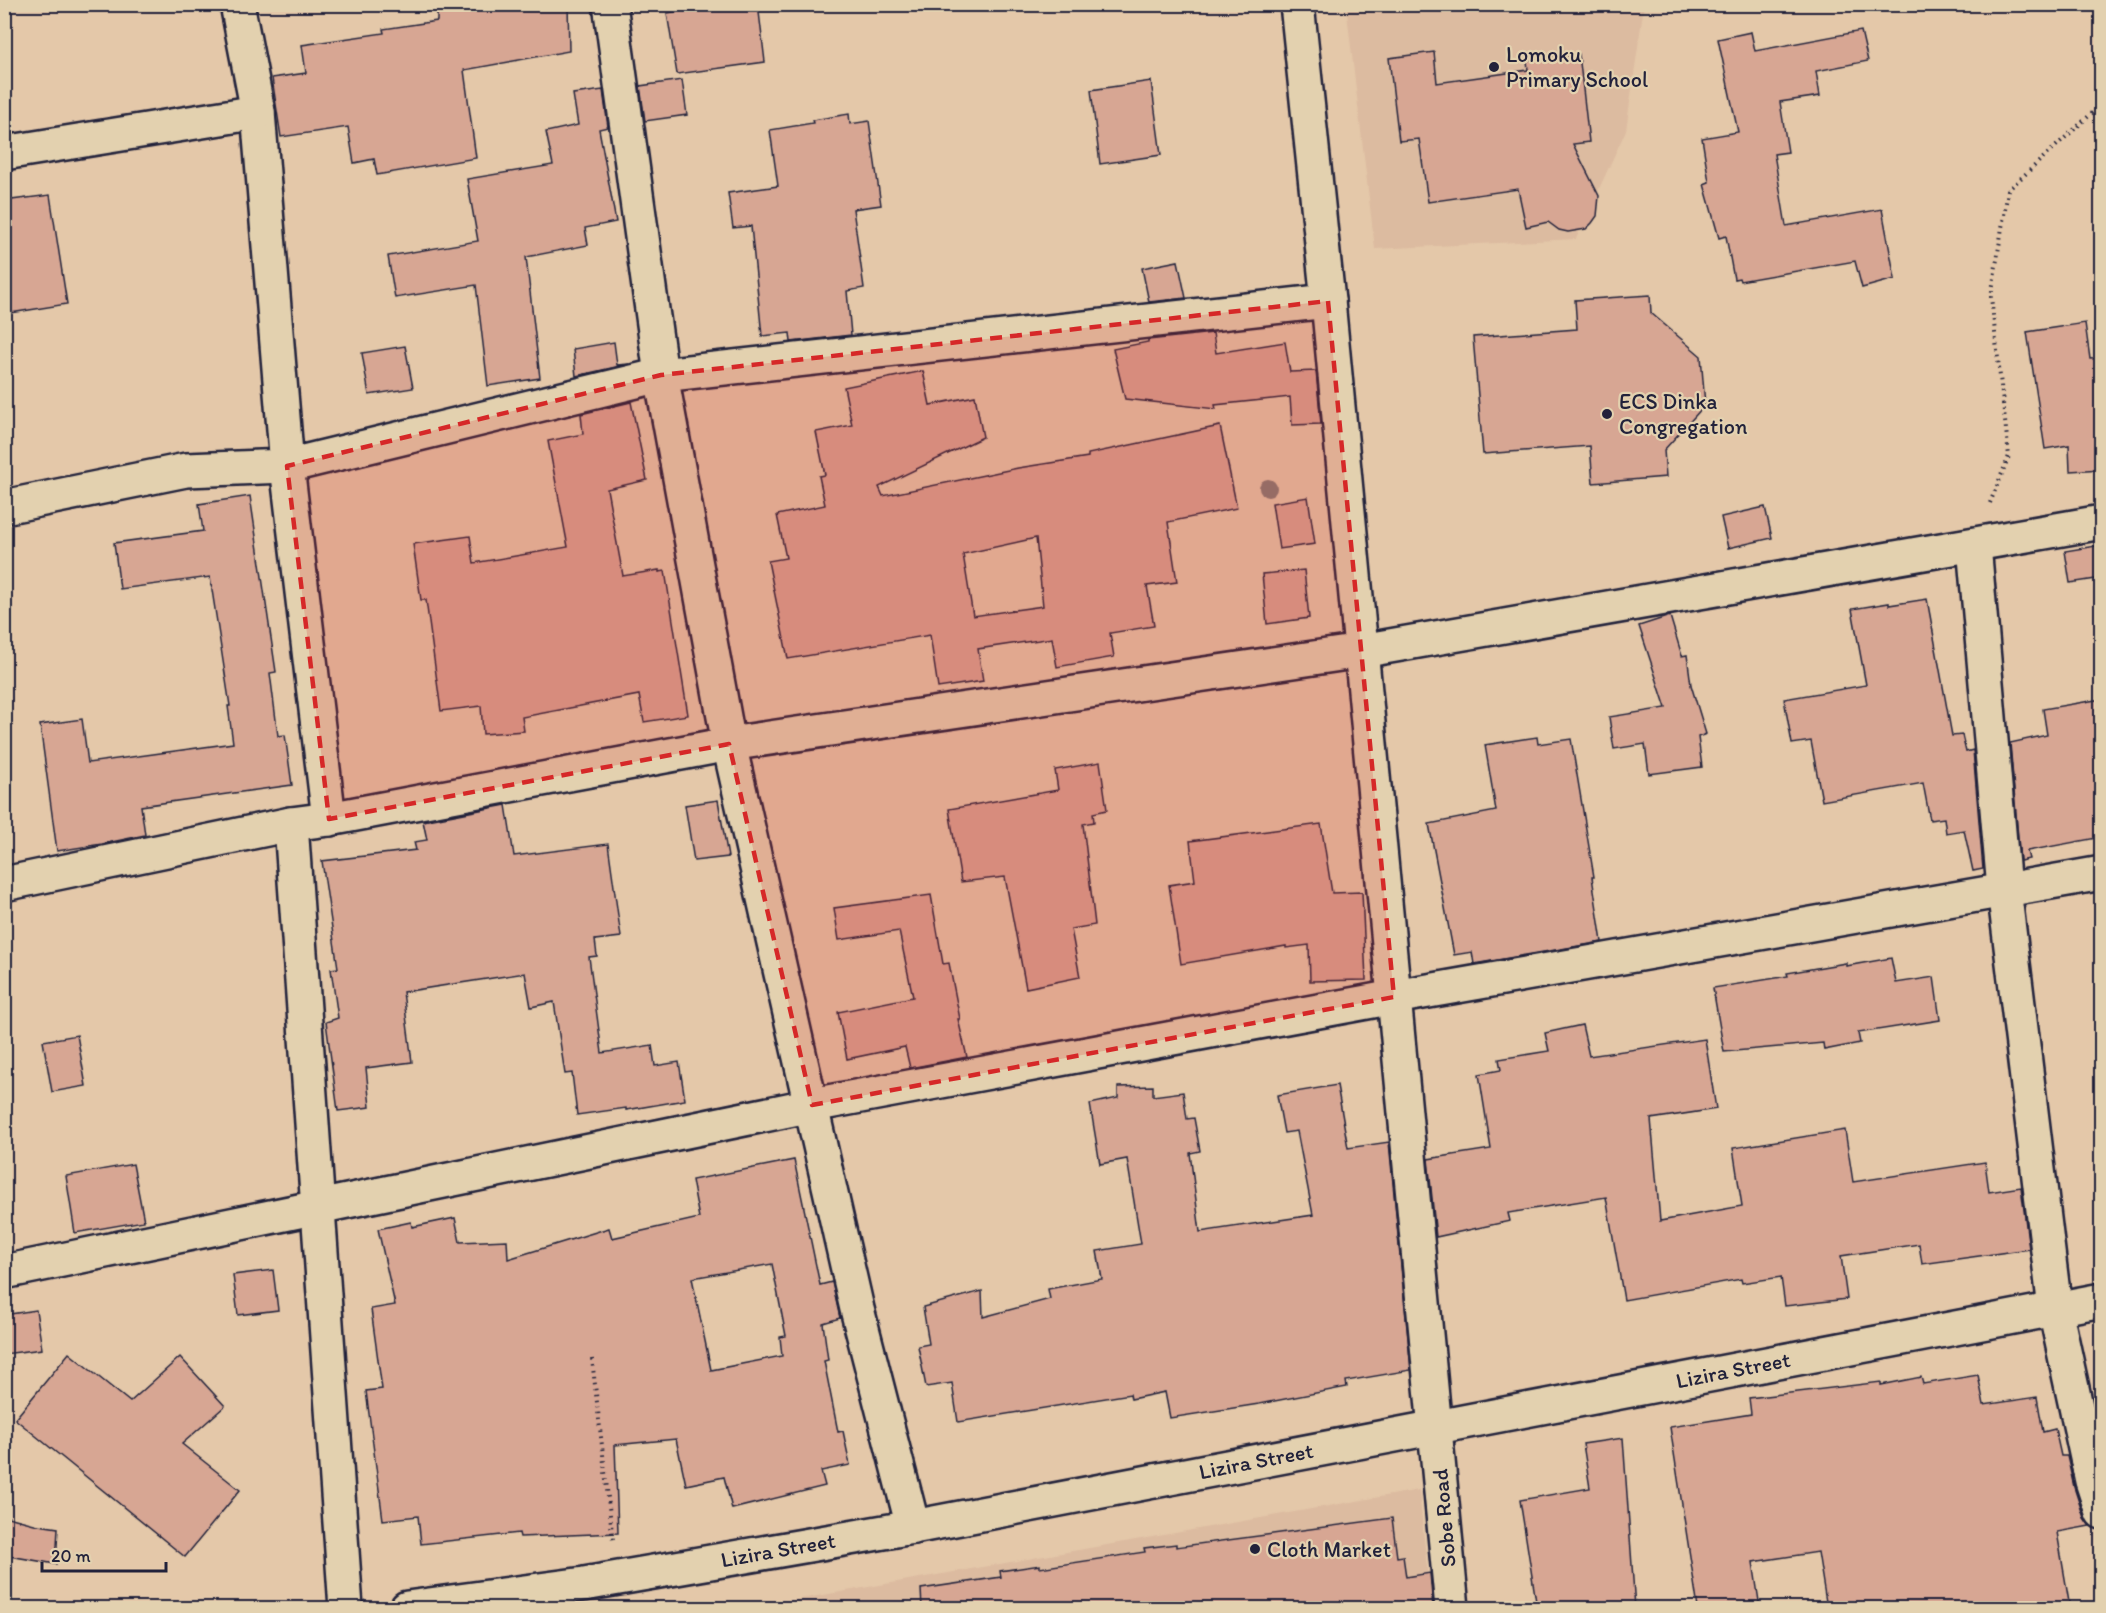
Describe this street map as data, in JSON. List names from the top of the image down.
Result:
{
  "streets": {
    "street": ["Lizira Street", "Sobe Road"]
  },
  "crossings": [
    ["Lizira Street", "Sobe Road"]
  ],
  "places": ["Lomoku Primary School", "ECS Dinka Congregation", "Cloth Market"],
  "scale_bar": "20 m"
}
